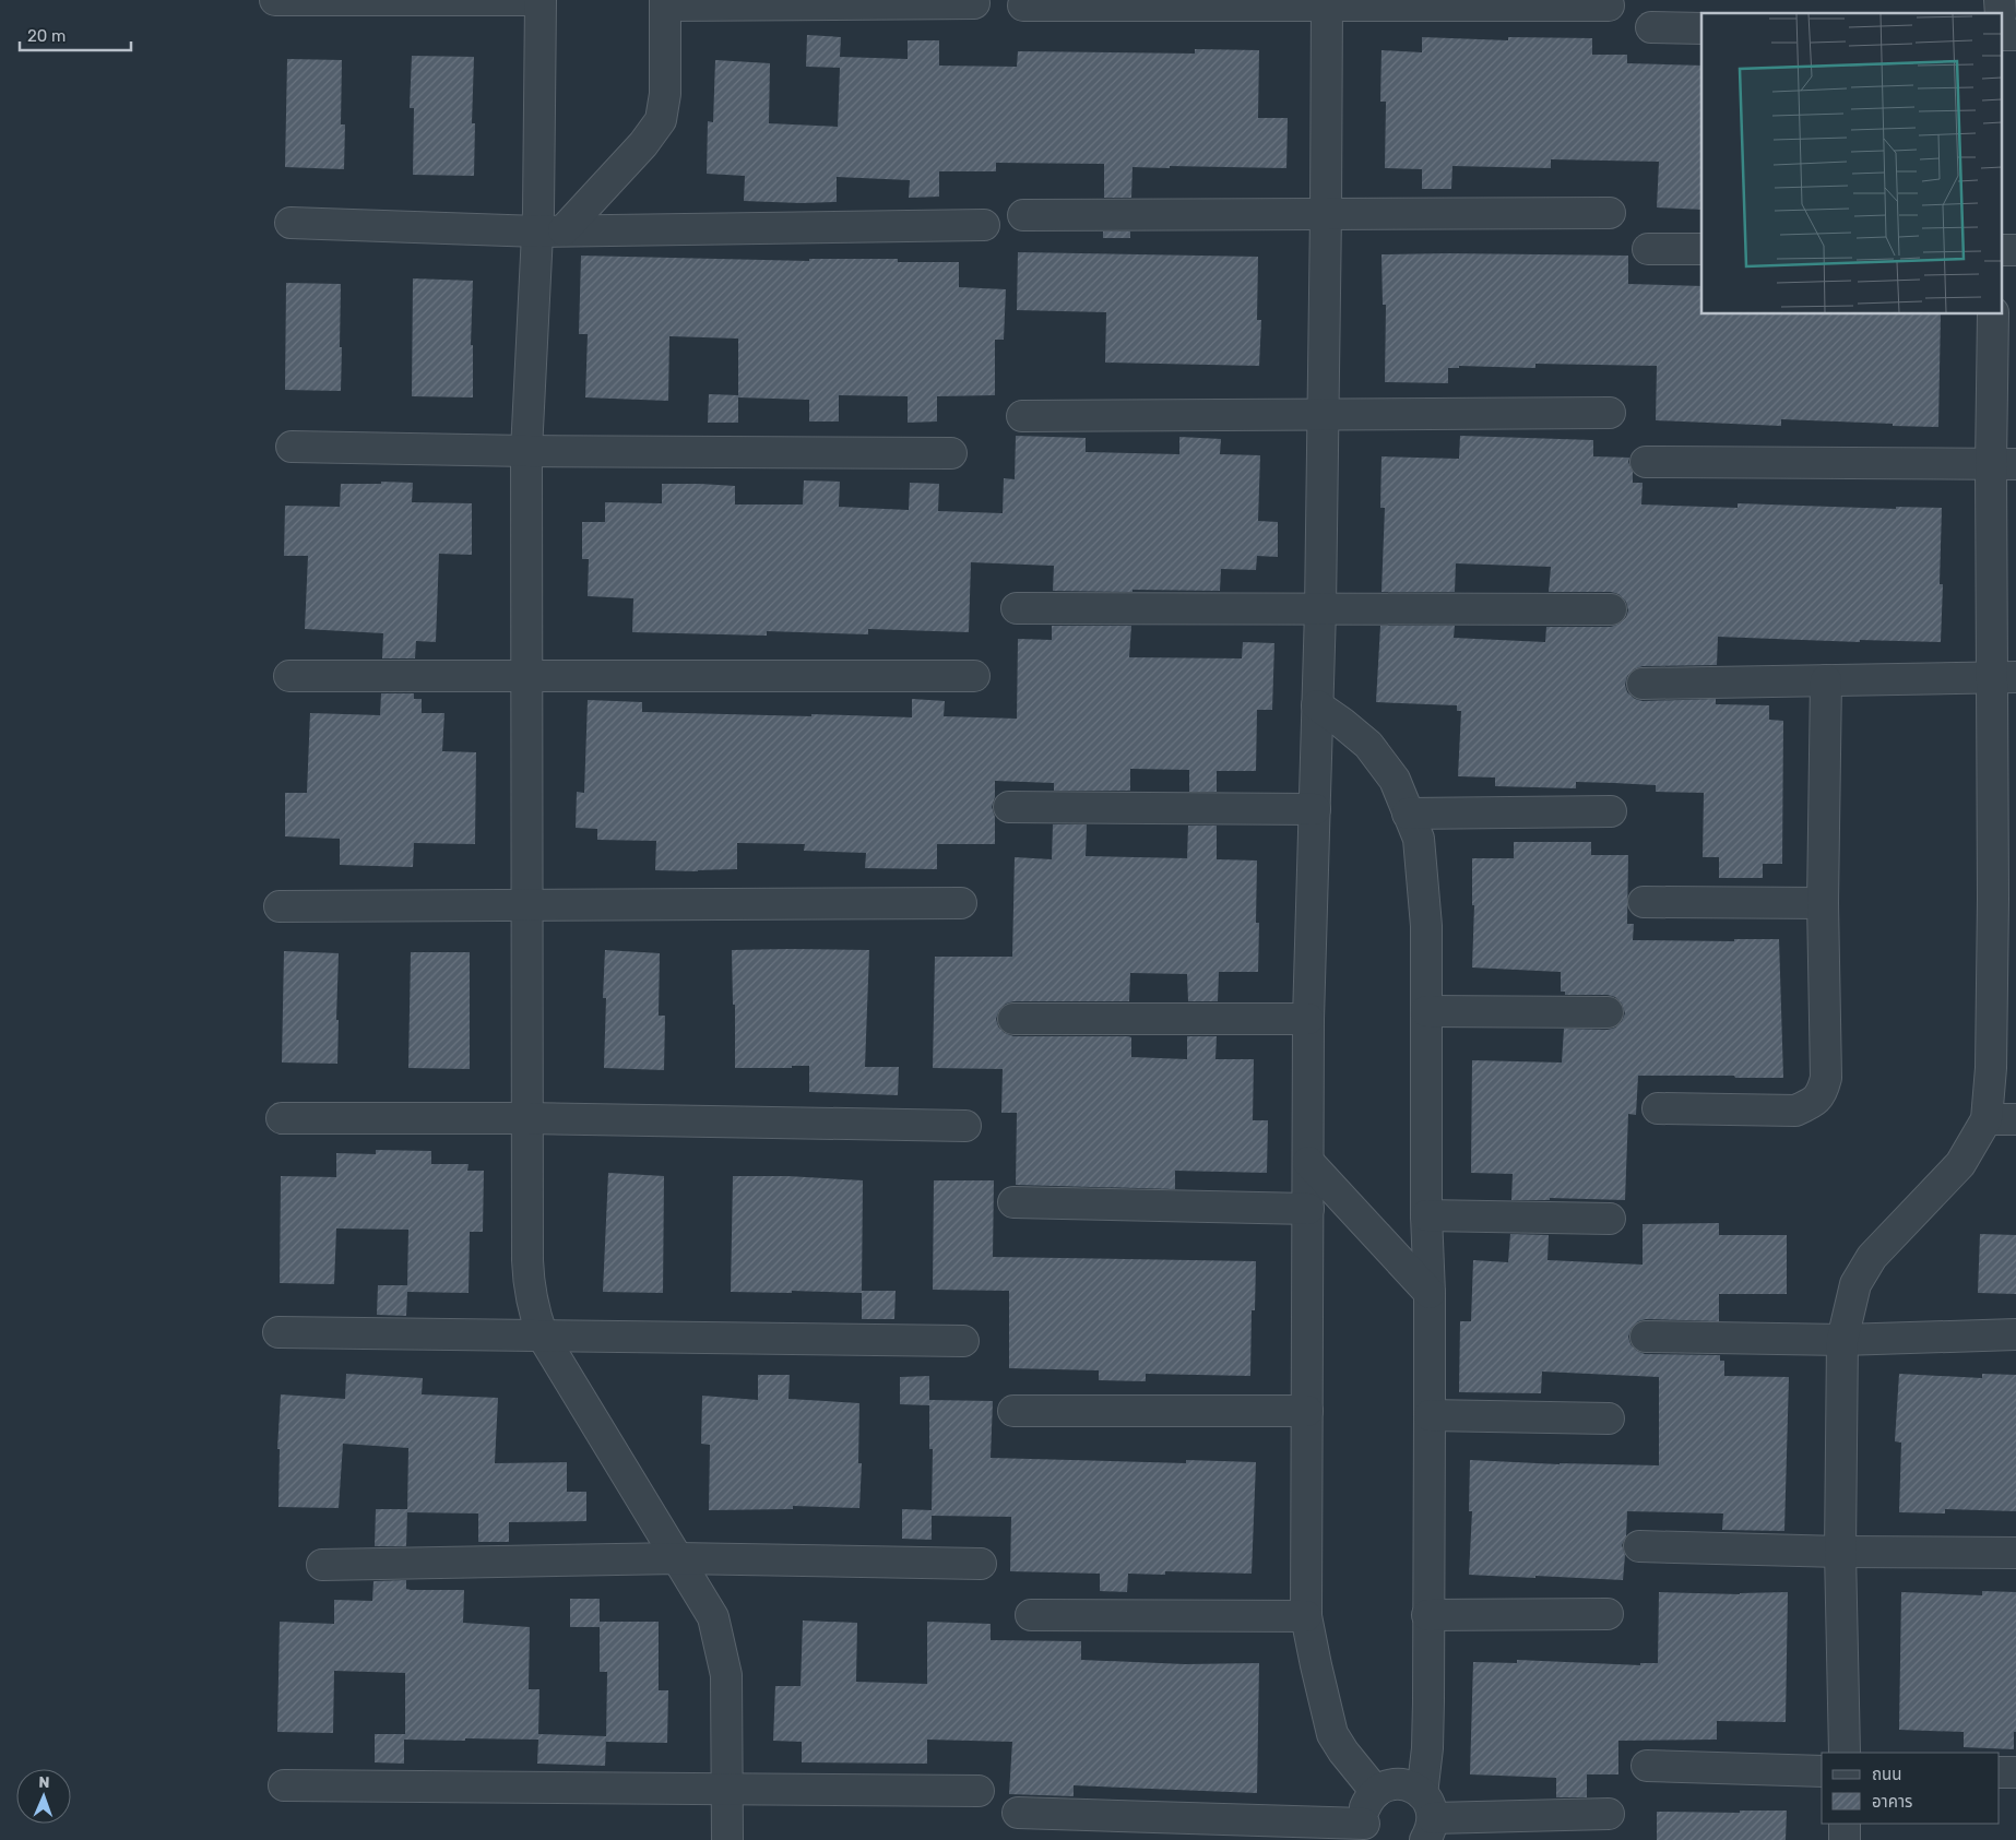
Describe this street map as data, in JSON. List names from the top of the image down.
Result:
{
  "legend": ["ถนน", "อาคาร"],
  "scale_bar": "20 m",
  "north": "top"
}
